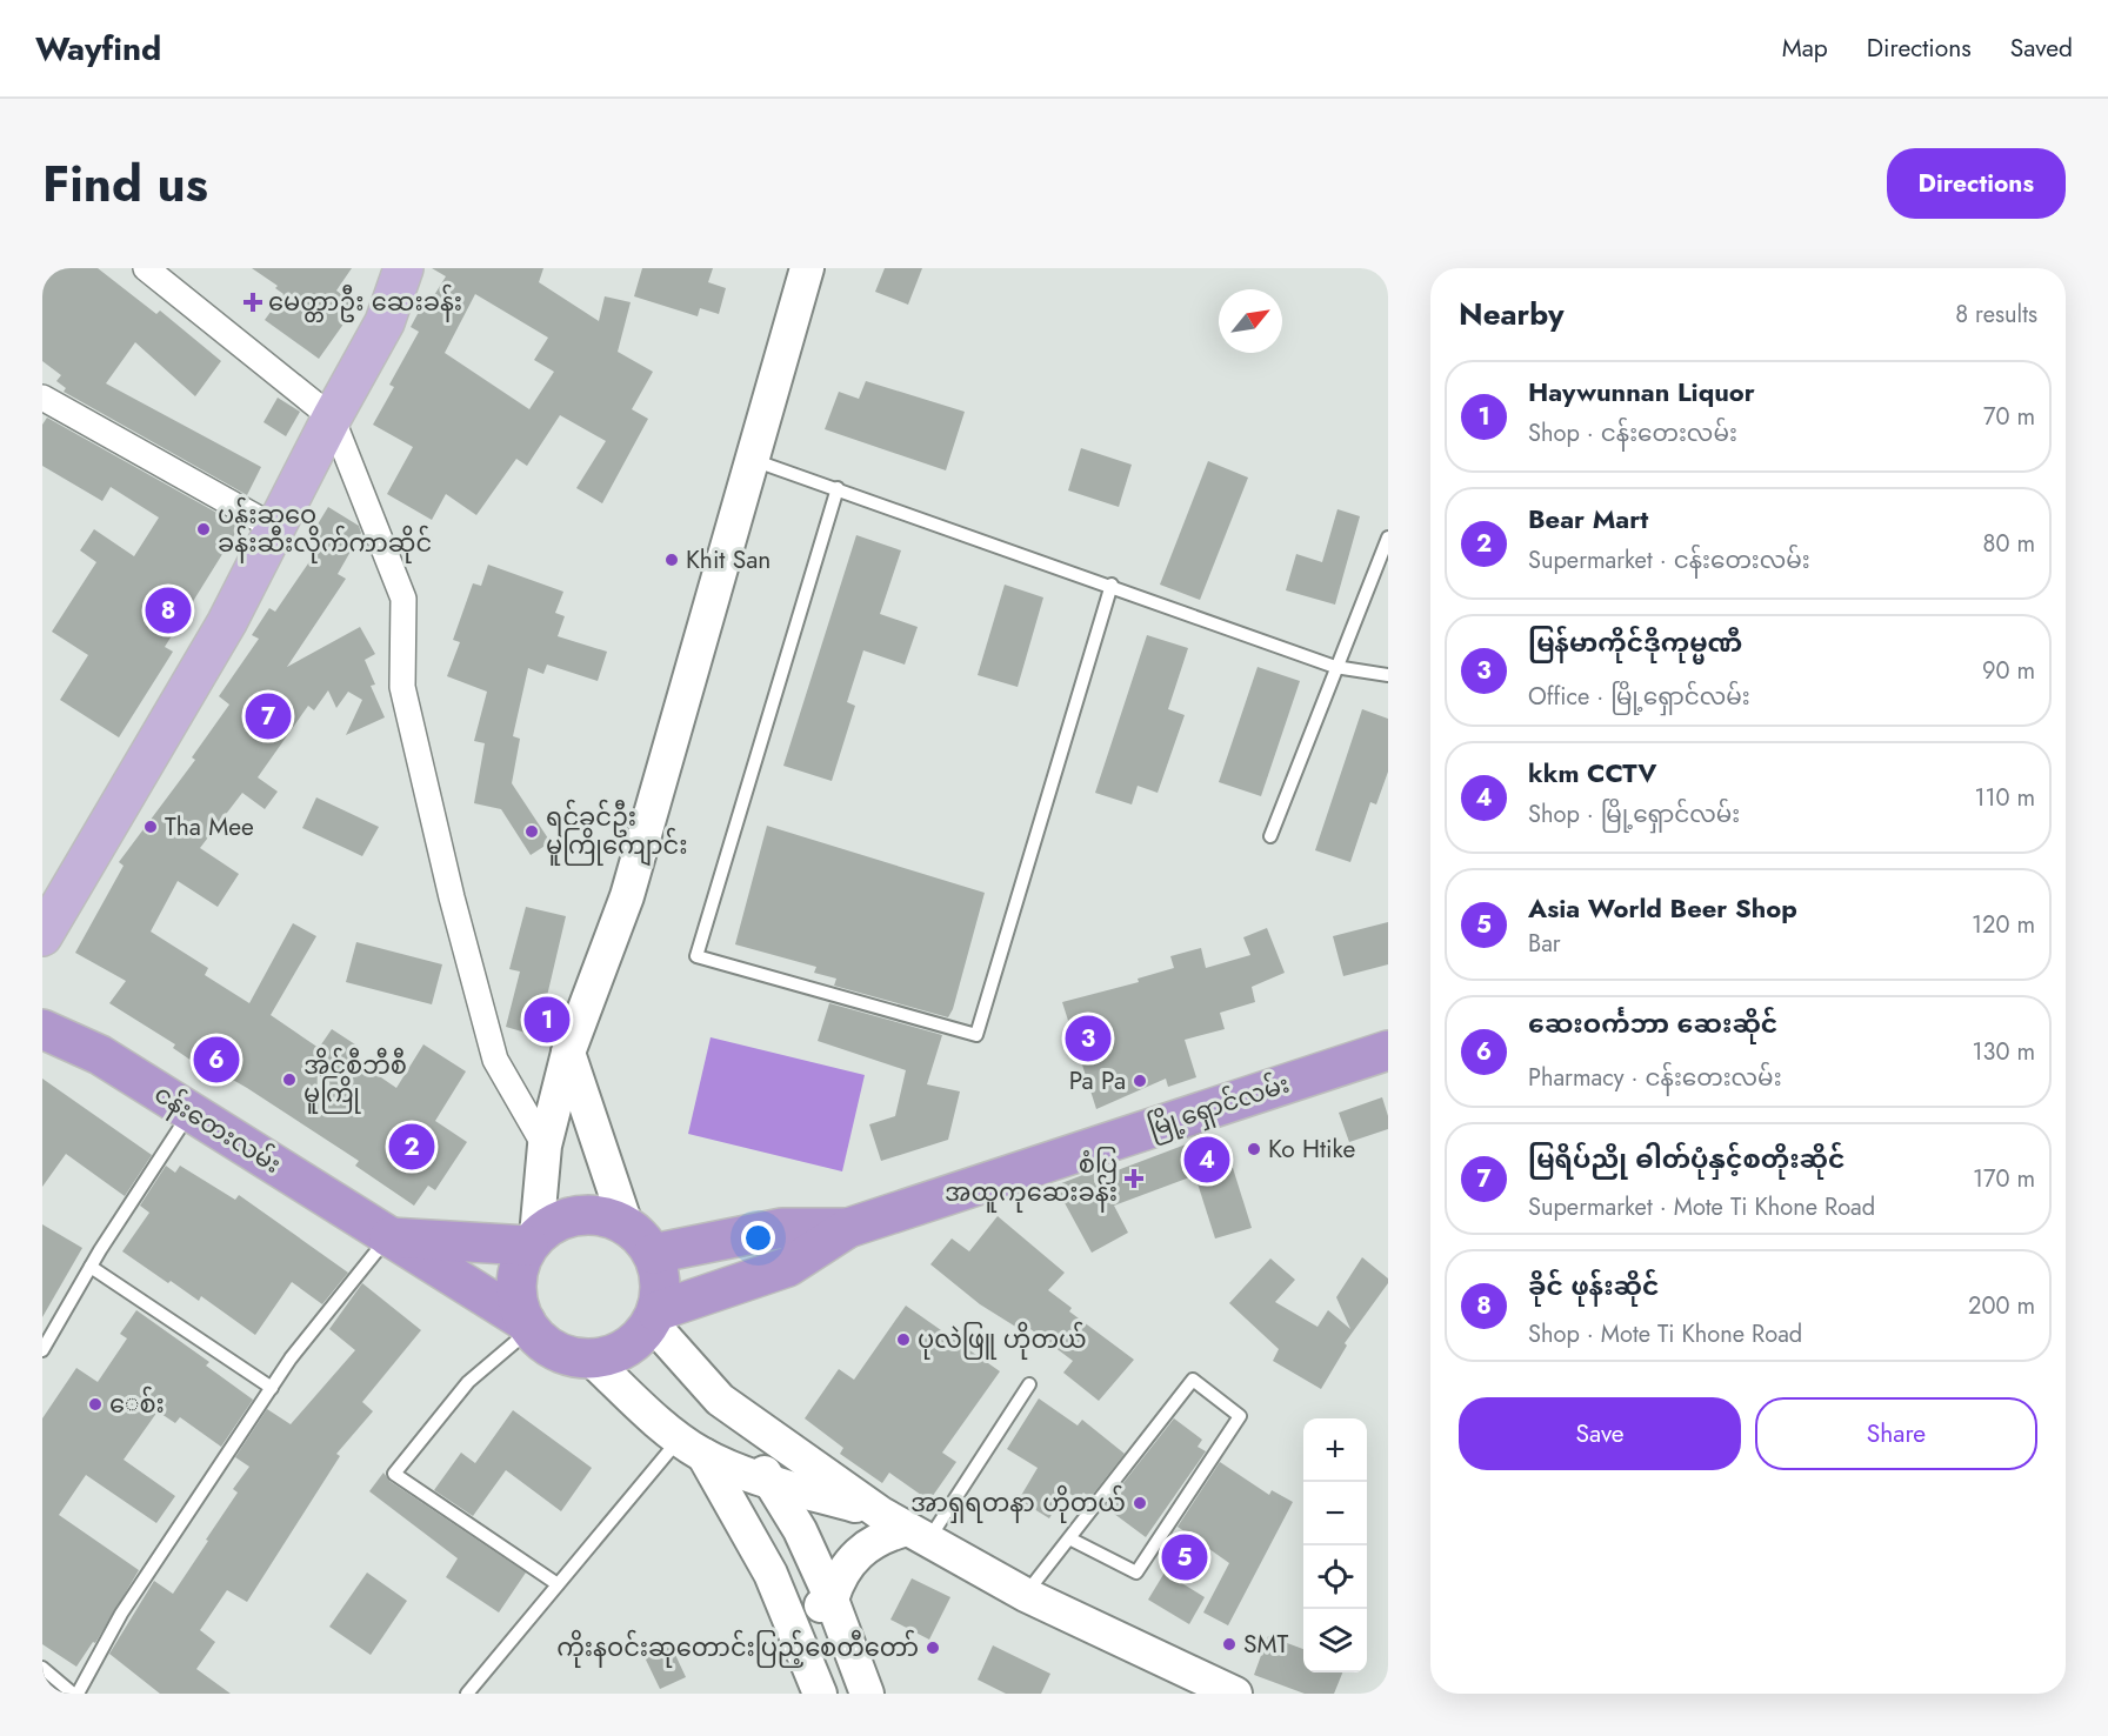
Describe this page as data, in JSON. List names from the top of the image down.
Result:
{
  "streets": {
    "highway": ["မြို့ရှောင်လမ်း", "ငန်းတေးလမ်း"]
  },
  "crossings": [
    ["မြို့ရှောင်လမ်း", "ငန်းတေးလမ်း"]
  ],
  "places": {
    "health": ["မေတ္တာဦး ဆေးခန်း", "စံပြ အထူကုဆေးခန်း"],
    "other": [
      "ပန်းဆုဝေ ခန်းဆီးလိုက်ကာဆိုင်",
      "Khit San",
      "Tha Mee",
      "ရင်ခွင်ဦး မူကြိုကျောင်း",
      "အိုင်စီဘီစီ မူကြို",
      "Pa Pa",
      "Ko Htike",
      "ပုလဲဖြူ ဟိုတယ်",
      "ေစ်း",
      "အာရှရတနာ ဟိုတယ်",
      "SMT",
      "ကိုးနဝင်းဆုတောင်းပြည့်စေတီတော်"
    ]
  },
  "north": "top right",
  "page": {
    "header": "Wayfind",
    "nav": ["Map", "Directions", "Saved"],
    "title": "Find us",
    "buttons": [
      "Directions",
      ["Save", "Share"]
    ],
    "heading": ["Nearby", "8 results"],
    "list": [
      {
        "mark": "1",
        "name": "Haywunnan Liquor",
        "note": "Shop · ငန်းတေးလမ်း",
        "value": "70 m"
      },
      {
        "mark": "2",
        "name": "Bear Mart",
        "note": "Supermarket · ငန်းတေးလမ်း",
        "value": "80 m"
      },
      {
        "mark": "3",
        "name": "မြန်မာကိုင်ဒိုကုမ္မဏီ",
        "note": "Office · မြို့ရှောင်လမ်း",
        "value": "90 m"
      },
      {
        "mark": "4",
        "name": "kkm CCTV",
        "note": "Shop · မြို့ရှောင်လမ်း",
        "value": "110 m"
      },
      {
        "mark": "5",
        "name": "Asia World Beer Shop",
        "note": "Bar",
        "value": "120 m"
      },
      {
        "mark": "6",
        "name": "ဆေးဝင်္ကဘာ ဆေးဆိုင်",
        "note": "Pharmacy · ငန်းတေးလမ်း",
        "value": "130 m"
      },
      {
        "mark": "7",
        "name": "မြရိပ်ညို ဓါတ်ပုံနှင့်စတိုးဆိုင်",
        "note": "Supermarket · Mote Ti Khone Road",
        "value": "170 m"
      },
      {
        "mark": "8",
        "name": "ခိုင် ဖုန်းဆိုင်",
        "note": "Shop · Mote Ti Khone Road",
        "value": "200 m"
      }
    ],
    "pins": [
      "8",
      "7",
      "1",
      "3",
      "6",
      "2",
      "4",
      "5"
    ],
    "map_buttons": ["+", "−"]
  }
}
